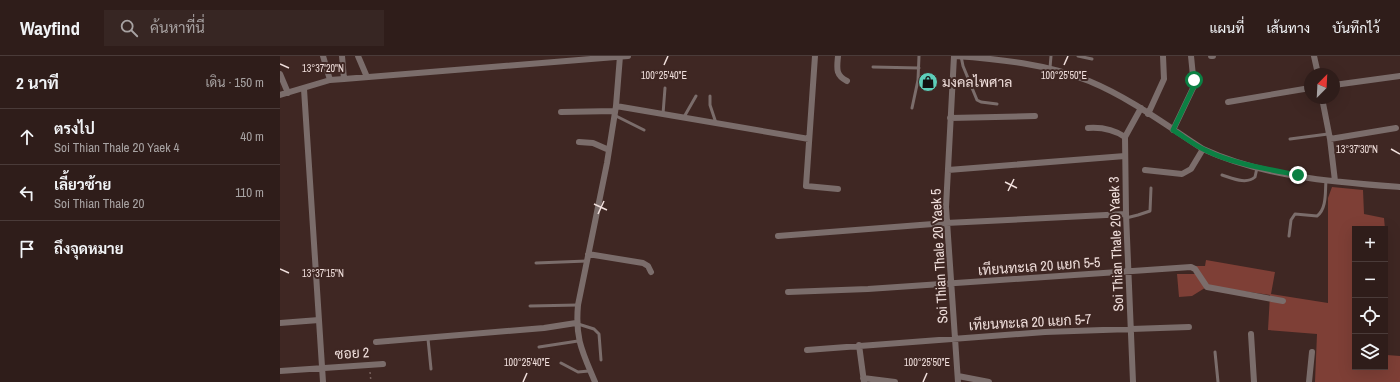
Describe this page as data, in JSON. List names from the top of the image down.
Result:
{
  "streets": {
    "street": [
      "Soi Thian Thale 20 Yaek 3",
      "Soi Thian Thale 20 Yaek 5",
      "เทียนทะเล 20 แยก 5-5",
      "เทียนทะเล 20 แยก 5-7",
      "ซอย 2"
    ]
  },
  "crossings": [
    ["Soi Thian Thale 20 Yaek 3", "เทียนทะเล 20 แยก 5-5"],
    ["Soi Thian Thale 20 Yaek 3", "เทียนทะเล 20 แยก 5-7"],
    ["Soi Thian Thale 20 Yaek 5", "เทียนทะเล 20 แยก 5-5"],
    ["Soi Thian Thale 20 Yaek 5", "เทียนทะเล 20 แยก 5-7"]
  ],
  "places": {
    "shop": ["มงคลไพศาล"]
  },
  "north": "top right",
  "page": {
    "header": "Wayfind",
    "search": "ค้นหาที่นี่",
    "nav": ["แผนที่", "เส้นทาง", "บันทึกไว้"],
    "heading": ["2 นาที", "เดิน · 150 m"],
    "list": [
      ["ตรงไป", "Soi Thian Thale 20 Yaek 4", "40 m"],
      ["เลี้ยวซ้าย", "Soi Thian Thale 20", "110 m"],
      "ถึงจุดหมาย"
    ],
    "map_buttons": ["+", "−"]
  },
  "coordinates": [
    "13°37'20\"N",
    "100°25'40\"E",
    "100°25'50\"E",
    "13°37'30\"N",
    "13°37'15\"N"
  ]
}
